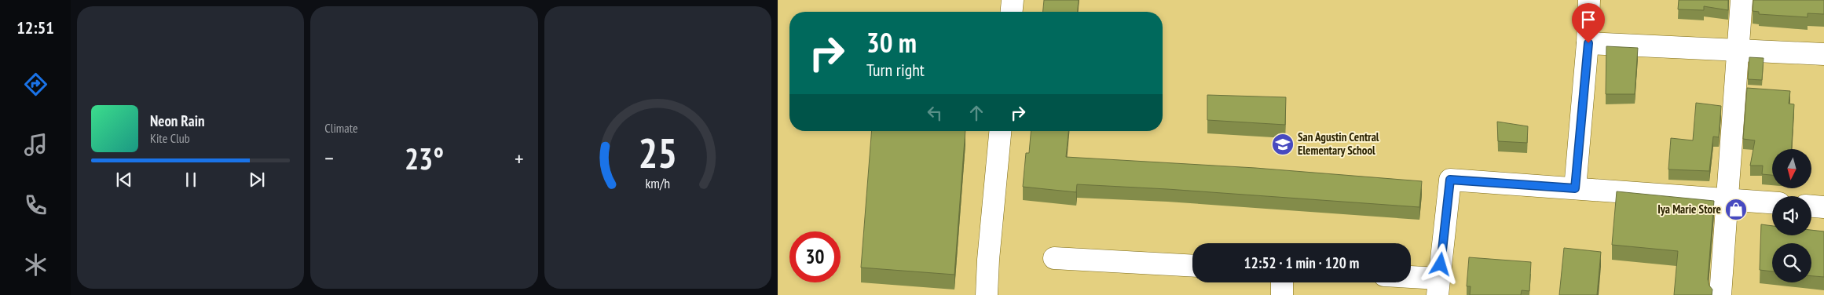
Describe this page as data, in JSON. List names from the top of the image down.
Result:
{
  "places": {
    "school or university": ["San Agustin Central Elementary School"],
    "shop": ["Iya Marie Store"]
  },
  "north": "bottom",
  "page": {
    "tabs": "12:51",
    "tile": "Climate",
    "turn": ["30 m", "Turn right"],
    "song": ["Neon Rain", "Kite Club"],
    "heat": ["−", "23°", "+"],
    "limit": "30",
    "trip": "12:52 · 1 min · 120 m",
    "gauge": ["25", "km/h"]
  }
}
